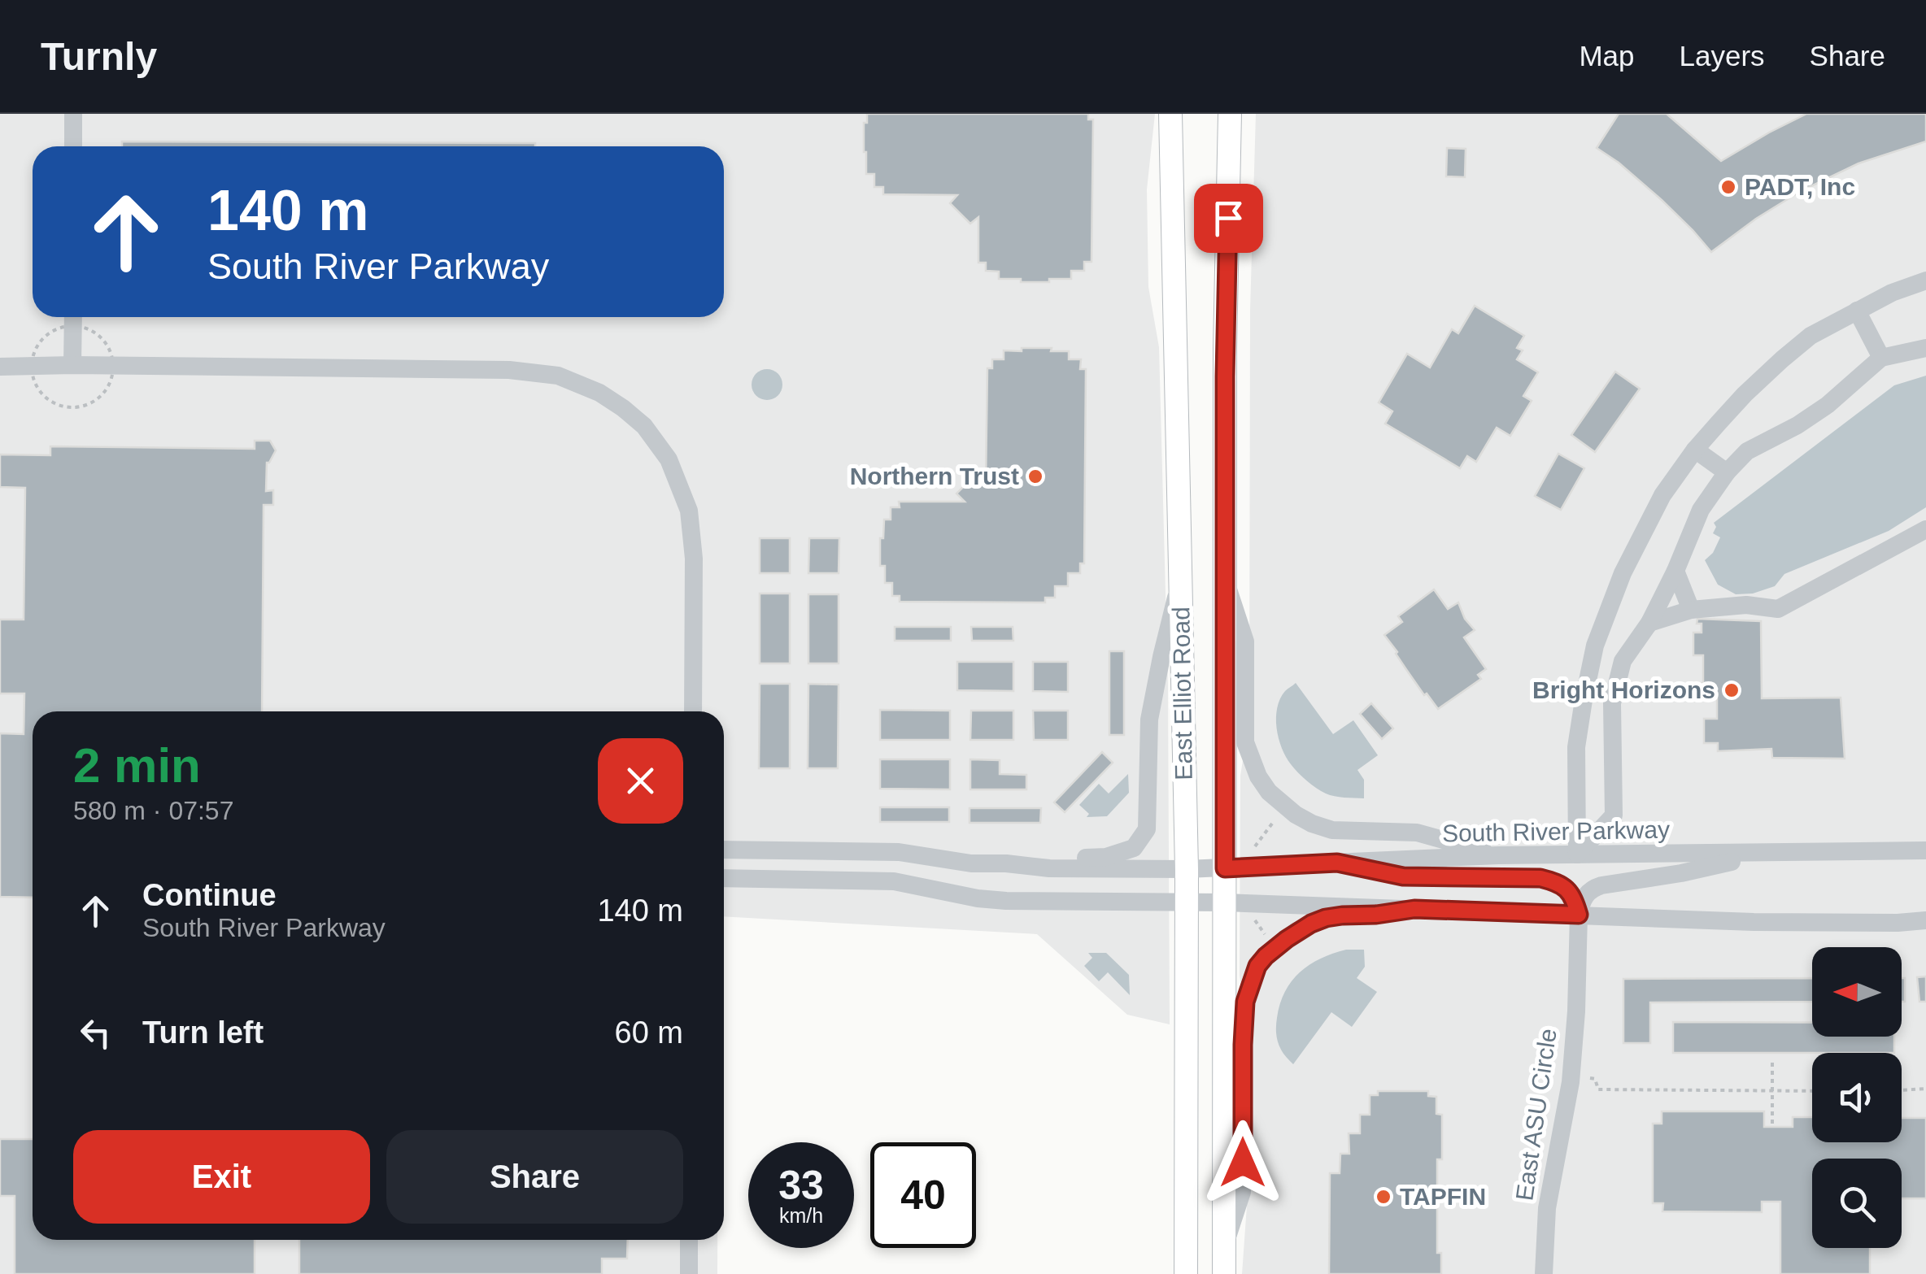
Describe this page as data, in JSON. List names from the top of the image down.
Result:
{
  "streets": {
    "main road": ["East Elliot Road"],
    "street": ["South River Parkway", "East ASU Circle"]
  },
  "crossings": [
    ["East Elliot Road", "South River Parkway"]
  ],
  "places": [
    "PADT, Inc",
    "Northern Trust",
    "Bright Horizons",
    "TAPFIN"
  ],
  "north": "left",
  "page": {
    "header": "Turnly",
    "nav": ["Map", "Layers", "Share"],
    "turn": ["140 m", "South River Parkway"],
    "heading": ["2 min", "580 m · 07:57"],
    "list": [
      {
        "name": "Continue",
        "note": "South River Parkway",
        "value": "140 m"
      },
      {
        "name": "Turn left",
        "value": "60 m"
      }
    ],
    "buttons": ["Exit", "Share"],
    "speed": "33 km/h",
    "limit": "40"
  }
}
